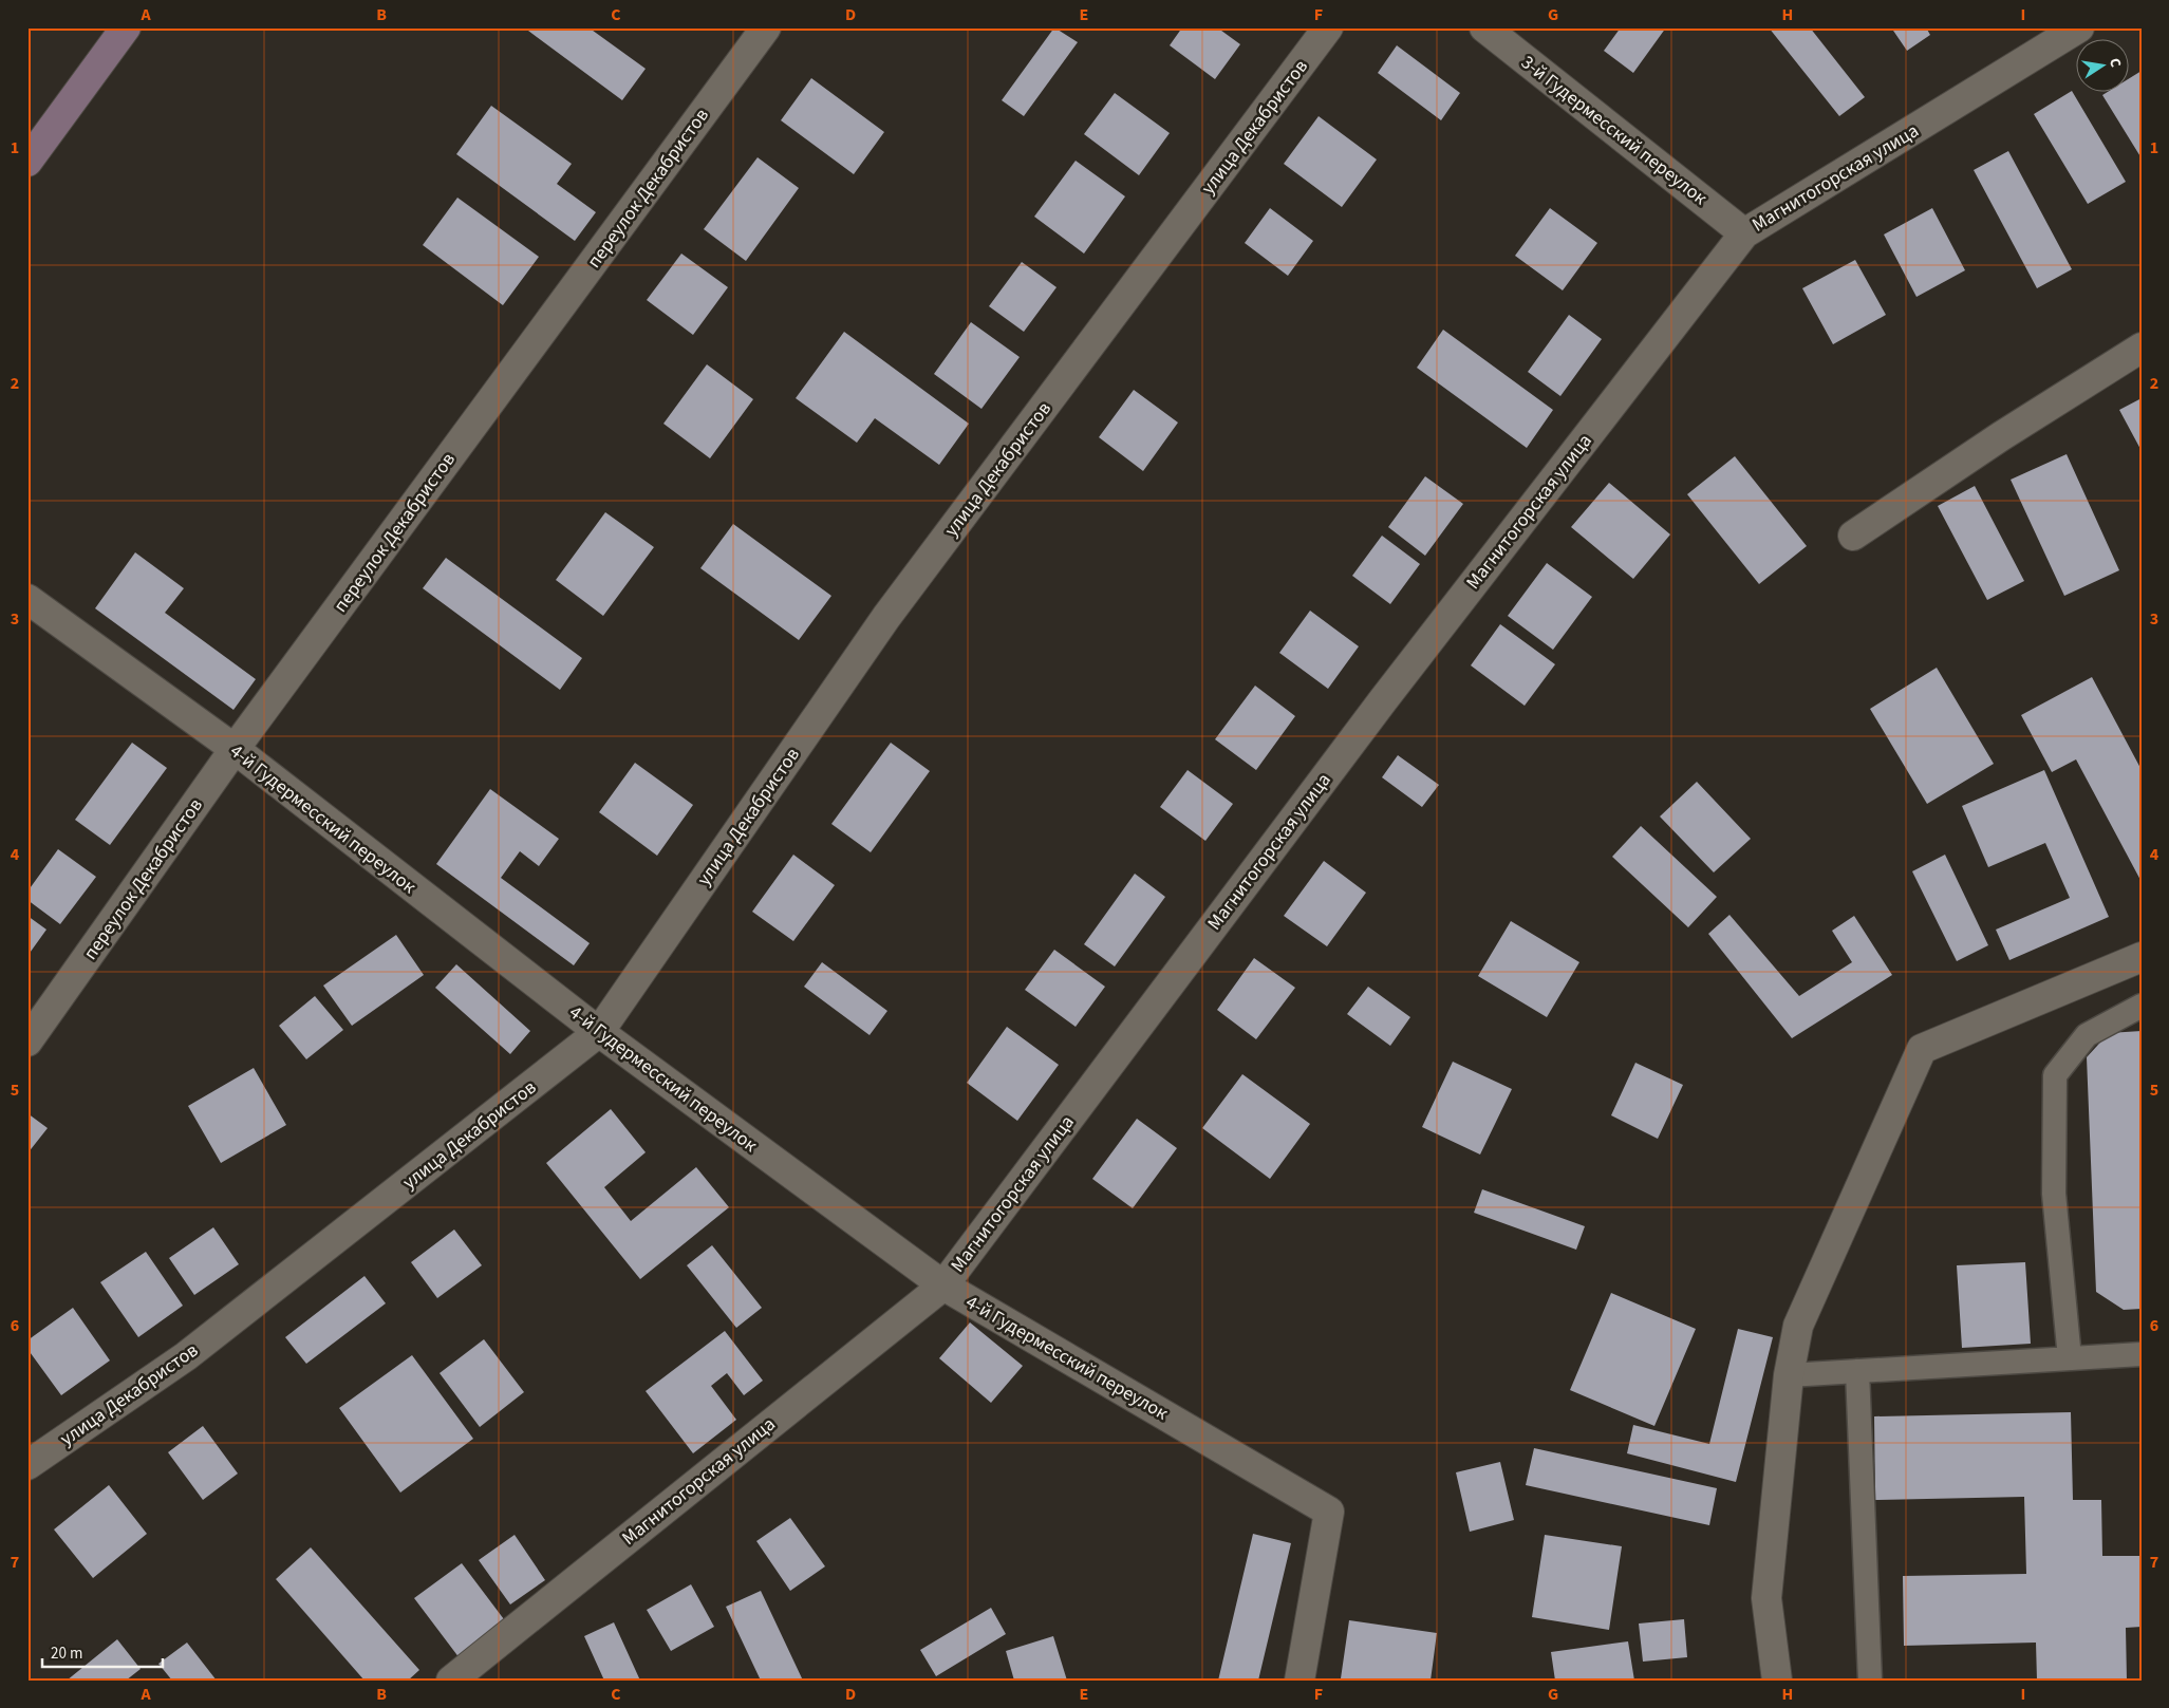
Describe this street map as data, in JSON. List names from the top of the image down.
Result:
{
  "streets": {
    "street": [
      "улица Декабристов",
      "3-й Гудермесский переулок",
      "Магнитогорская улица",
      "переулок Декабристов",
      "4-й Гудермесский переулок"
    ]
  },
  "crossings": [
    ["улица Декабристов", "4-й Гудермесский переулок"],
    ["3-й Гудермесский переулок", "Магнитогорская улица"],
    ["Магнитогорская улица", "4-й Гудермесский переулок"],
    ["переулок Декабристов", "4-й Гудермесский переулок"]
  ],
  "scale_bar": "20 m",
  "north": "right",
  "grid": {
    "columns": [
      "A",
      "B",
      "C",
      "D",
      "E",
      "F",
      "G",
      "H",
      "I"
    ],
    "rows": [
      "1",
      "2",
      "3",
      "4",
      "5",
      "6",
      "7"
    ]
  }
}
